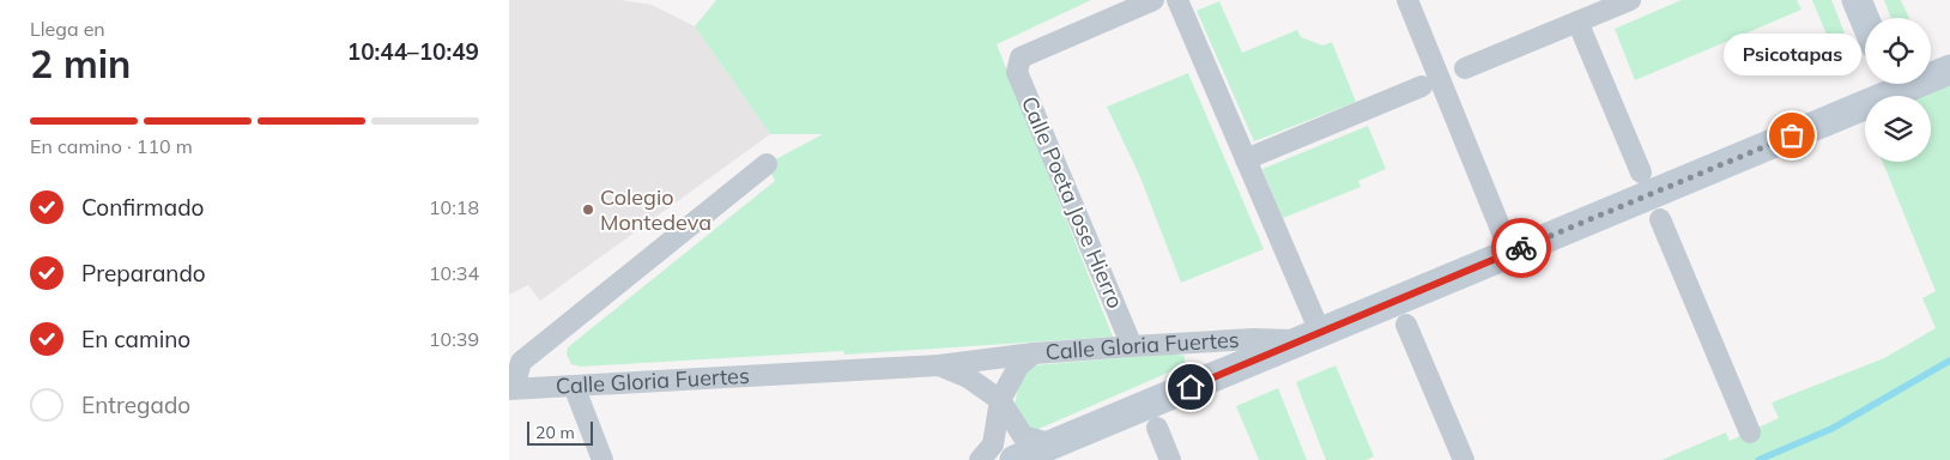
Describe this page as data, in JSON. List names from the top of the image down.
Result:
{
  "streets": {
    "street": ["Calle Poeta Jose Hierro", "Calle Gloria Fuertes"]
  },
  "crossings": [
    ["Calle Poeta Jose Hierro", "Calle Gloria Fuertes"]
  ],
  "places": ["Psicotapas", "Colegio Montedeva"],
  "scale_bar": "20 m",
  "page": {
    "heading": ["2 min", "Llega en", "10:44–10:49"],
    "bubble": "Psicotapas",
    "bar": "En camino · 110 m",
    "list": [
      ["Confirmado", "10:18"],
      ["Preparando", "10:34"],
      ["En camino", "10:39"],
      "Entregado"
    ],
    "scale": "20 m"
  }
}
